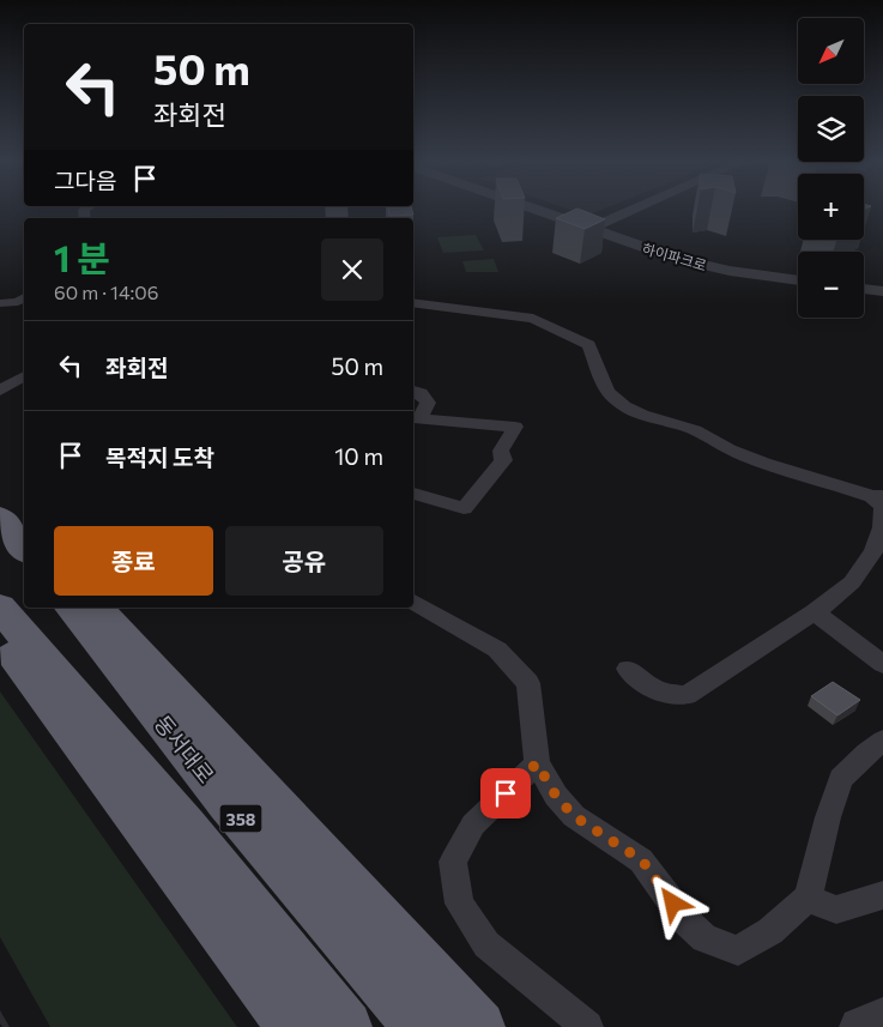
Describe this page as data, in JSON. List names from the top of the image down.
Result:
{
  "streets": {
    "highway": ["동서대로", "358"],
    "street": ["하이파크로"]
  },
  "north": "bottom left",
  "page": {
    "map_buttons": ["+", "−"],
    "turn": ["50 m", "좌회전"],
    "then": "그다음",
    "heading": ["1 분", "60 m · 14:06"],
    "list": [
      {
        "name": "좌회전",
        "value": "50 m"
      },
      {
        "name": "목적지 도착",
        "value": "10 m"
      }
    ],
    "buttons": ["종료", "공유"]
  }
}
